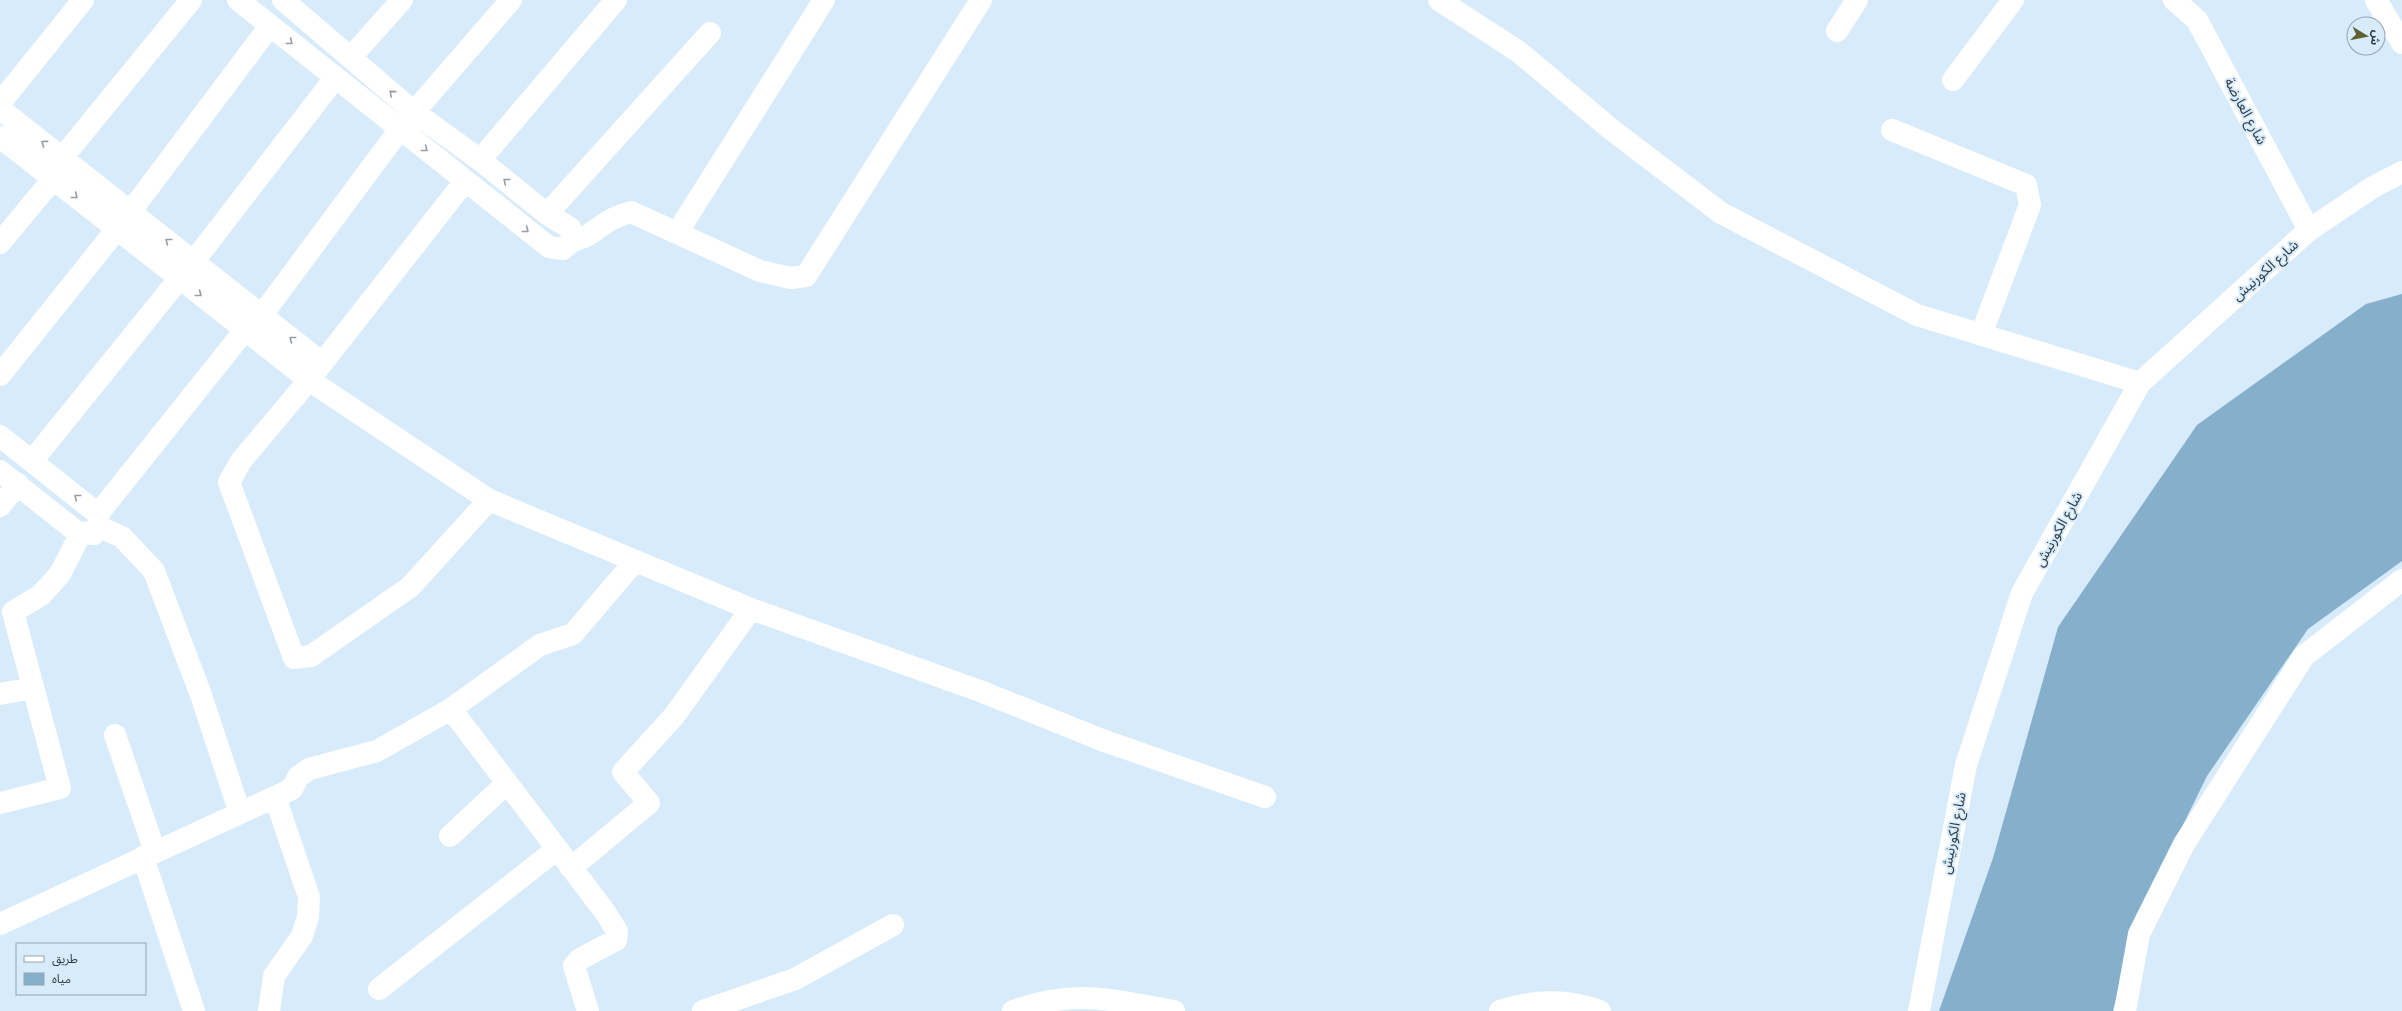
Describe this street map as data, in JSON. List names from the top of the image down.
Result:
{
  "streets": {
    "street": ["شارع العارضة", "شارع الكورنيش"]
  },
  "crossings": [
    ["شارع العارضة", "شارع الكورنيش"]
  ],
  "legend": ["طريق", "مياه"],
  "north": "right"
}
